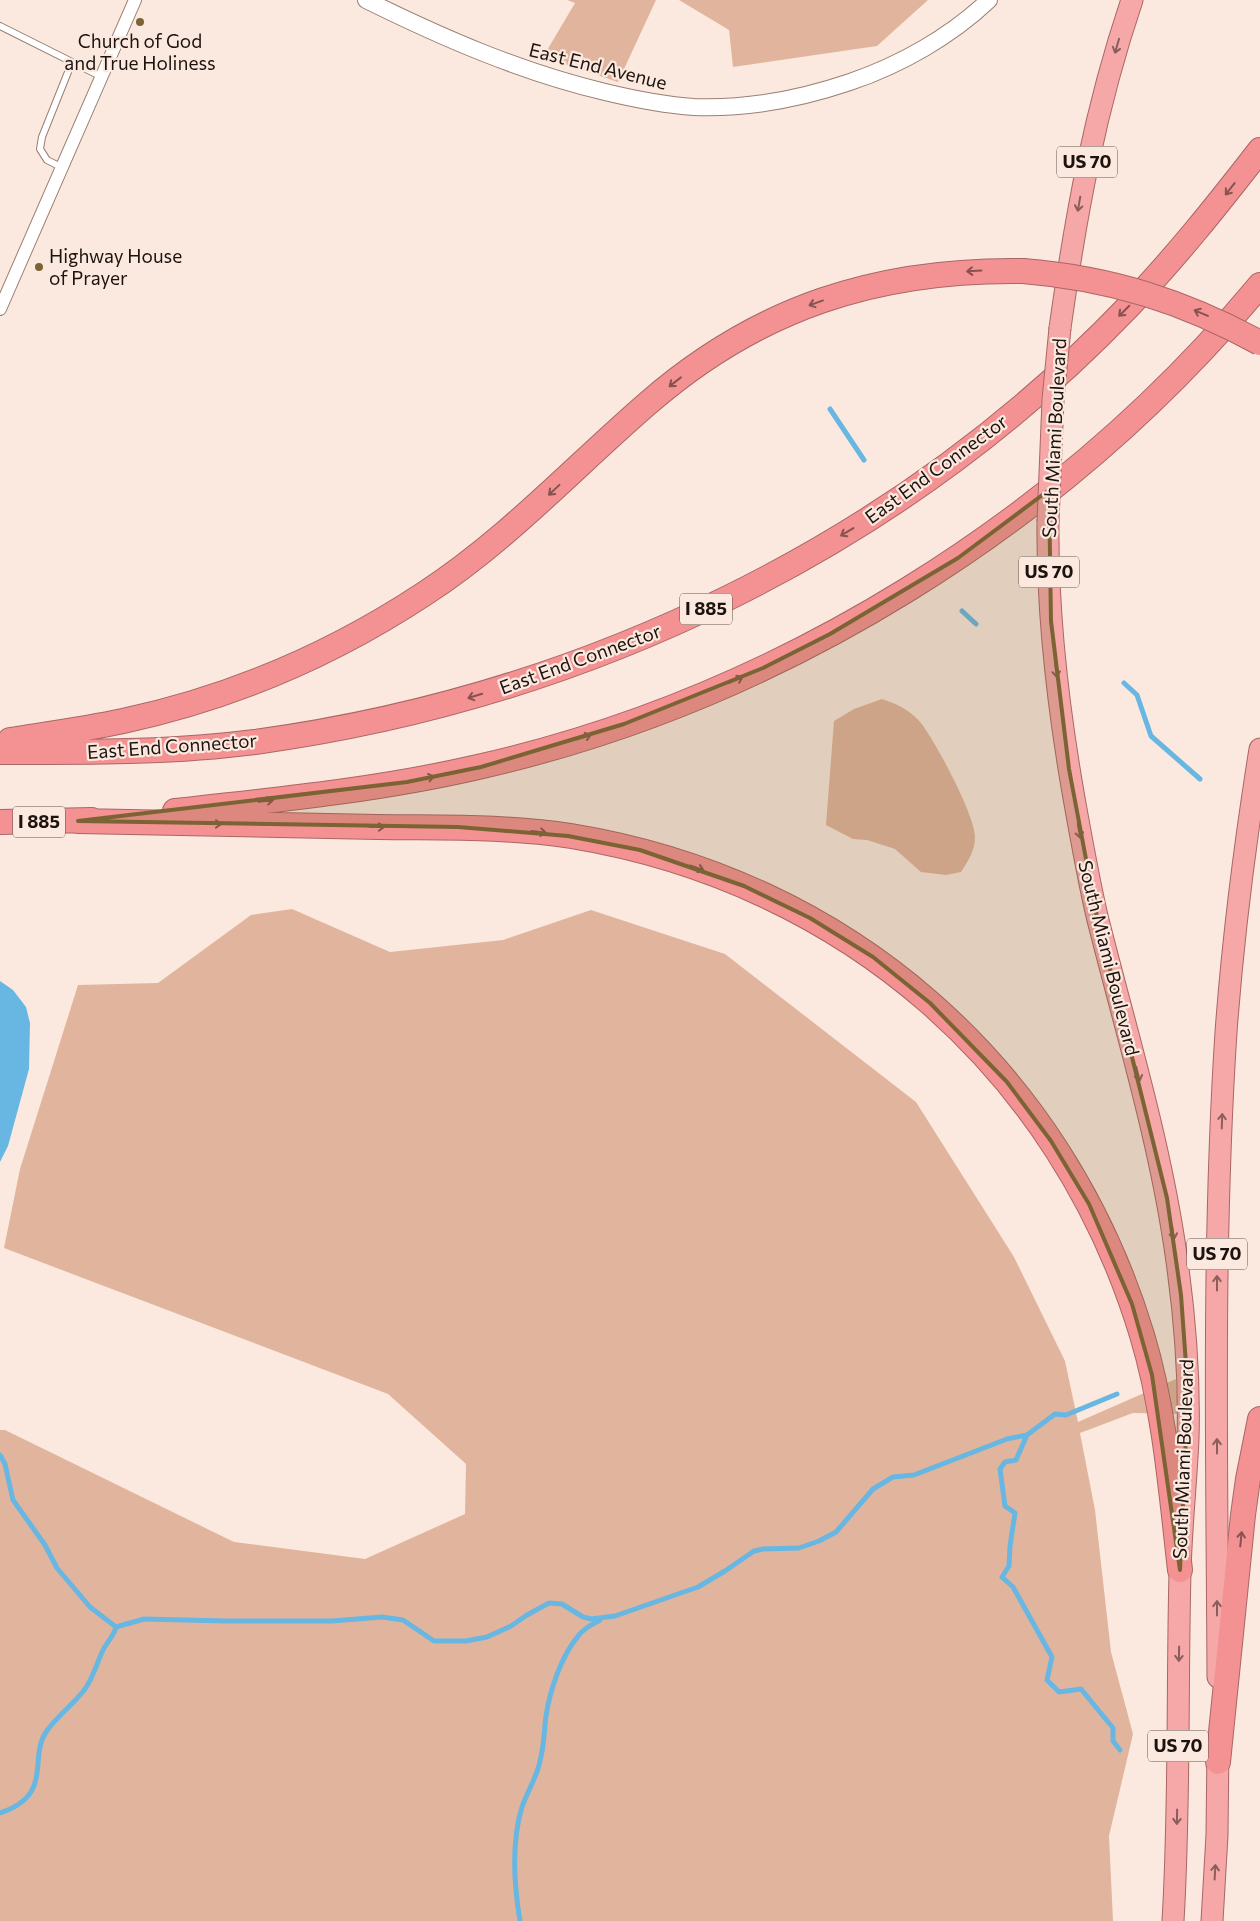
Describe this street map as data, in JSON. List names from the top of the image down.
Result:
{
  "streets": {
    "highway": [
      "US 70",
      "South Miami Boulevard",
      "East End Connector",
      "I 885"
    ],
    "street": ["East End Avenue"]
  },
  "places": ["Church of God and True Holiness", "Highway House of Prayer"]
}
